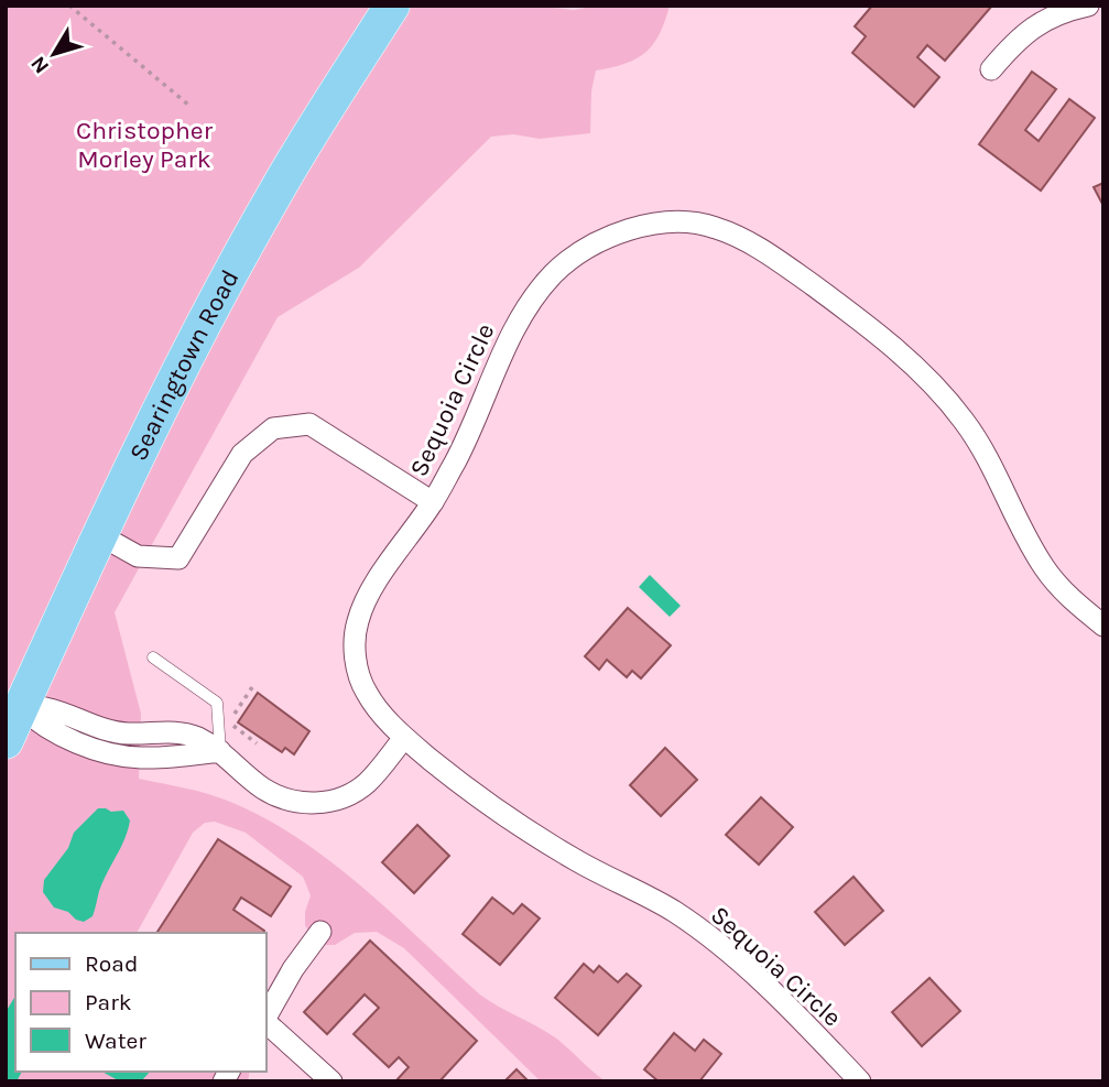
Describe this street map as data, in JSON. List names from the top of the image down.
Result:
{
  "streets": {
    "main road": ["Searingtown Road"],
    "street": ["Sequoia Circle"]
  },
  "parks": ["Christopher Morley Park"],
  "legend": ["Road", "Park", "Water"],
  "north": "bottom left"
}
